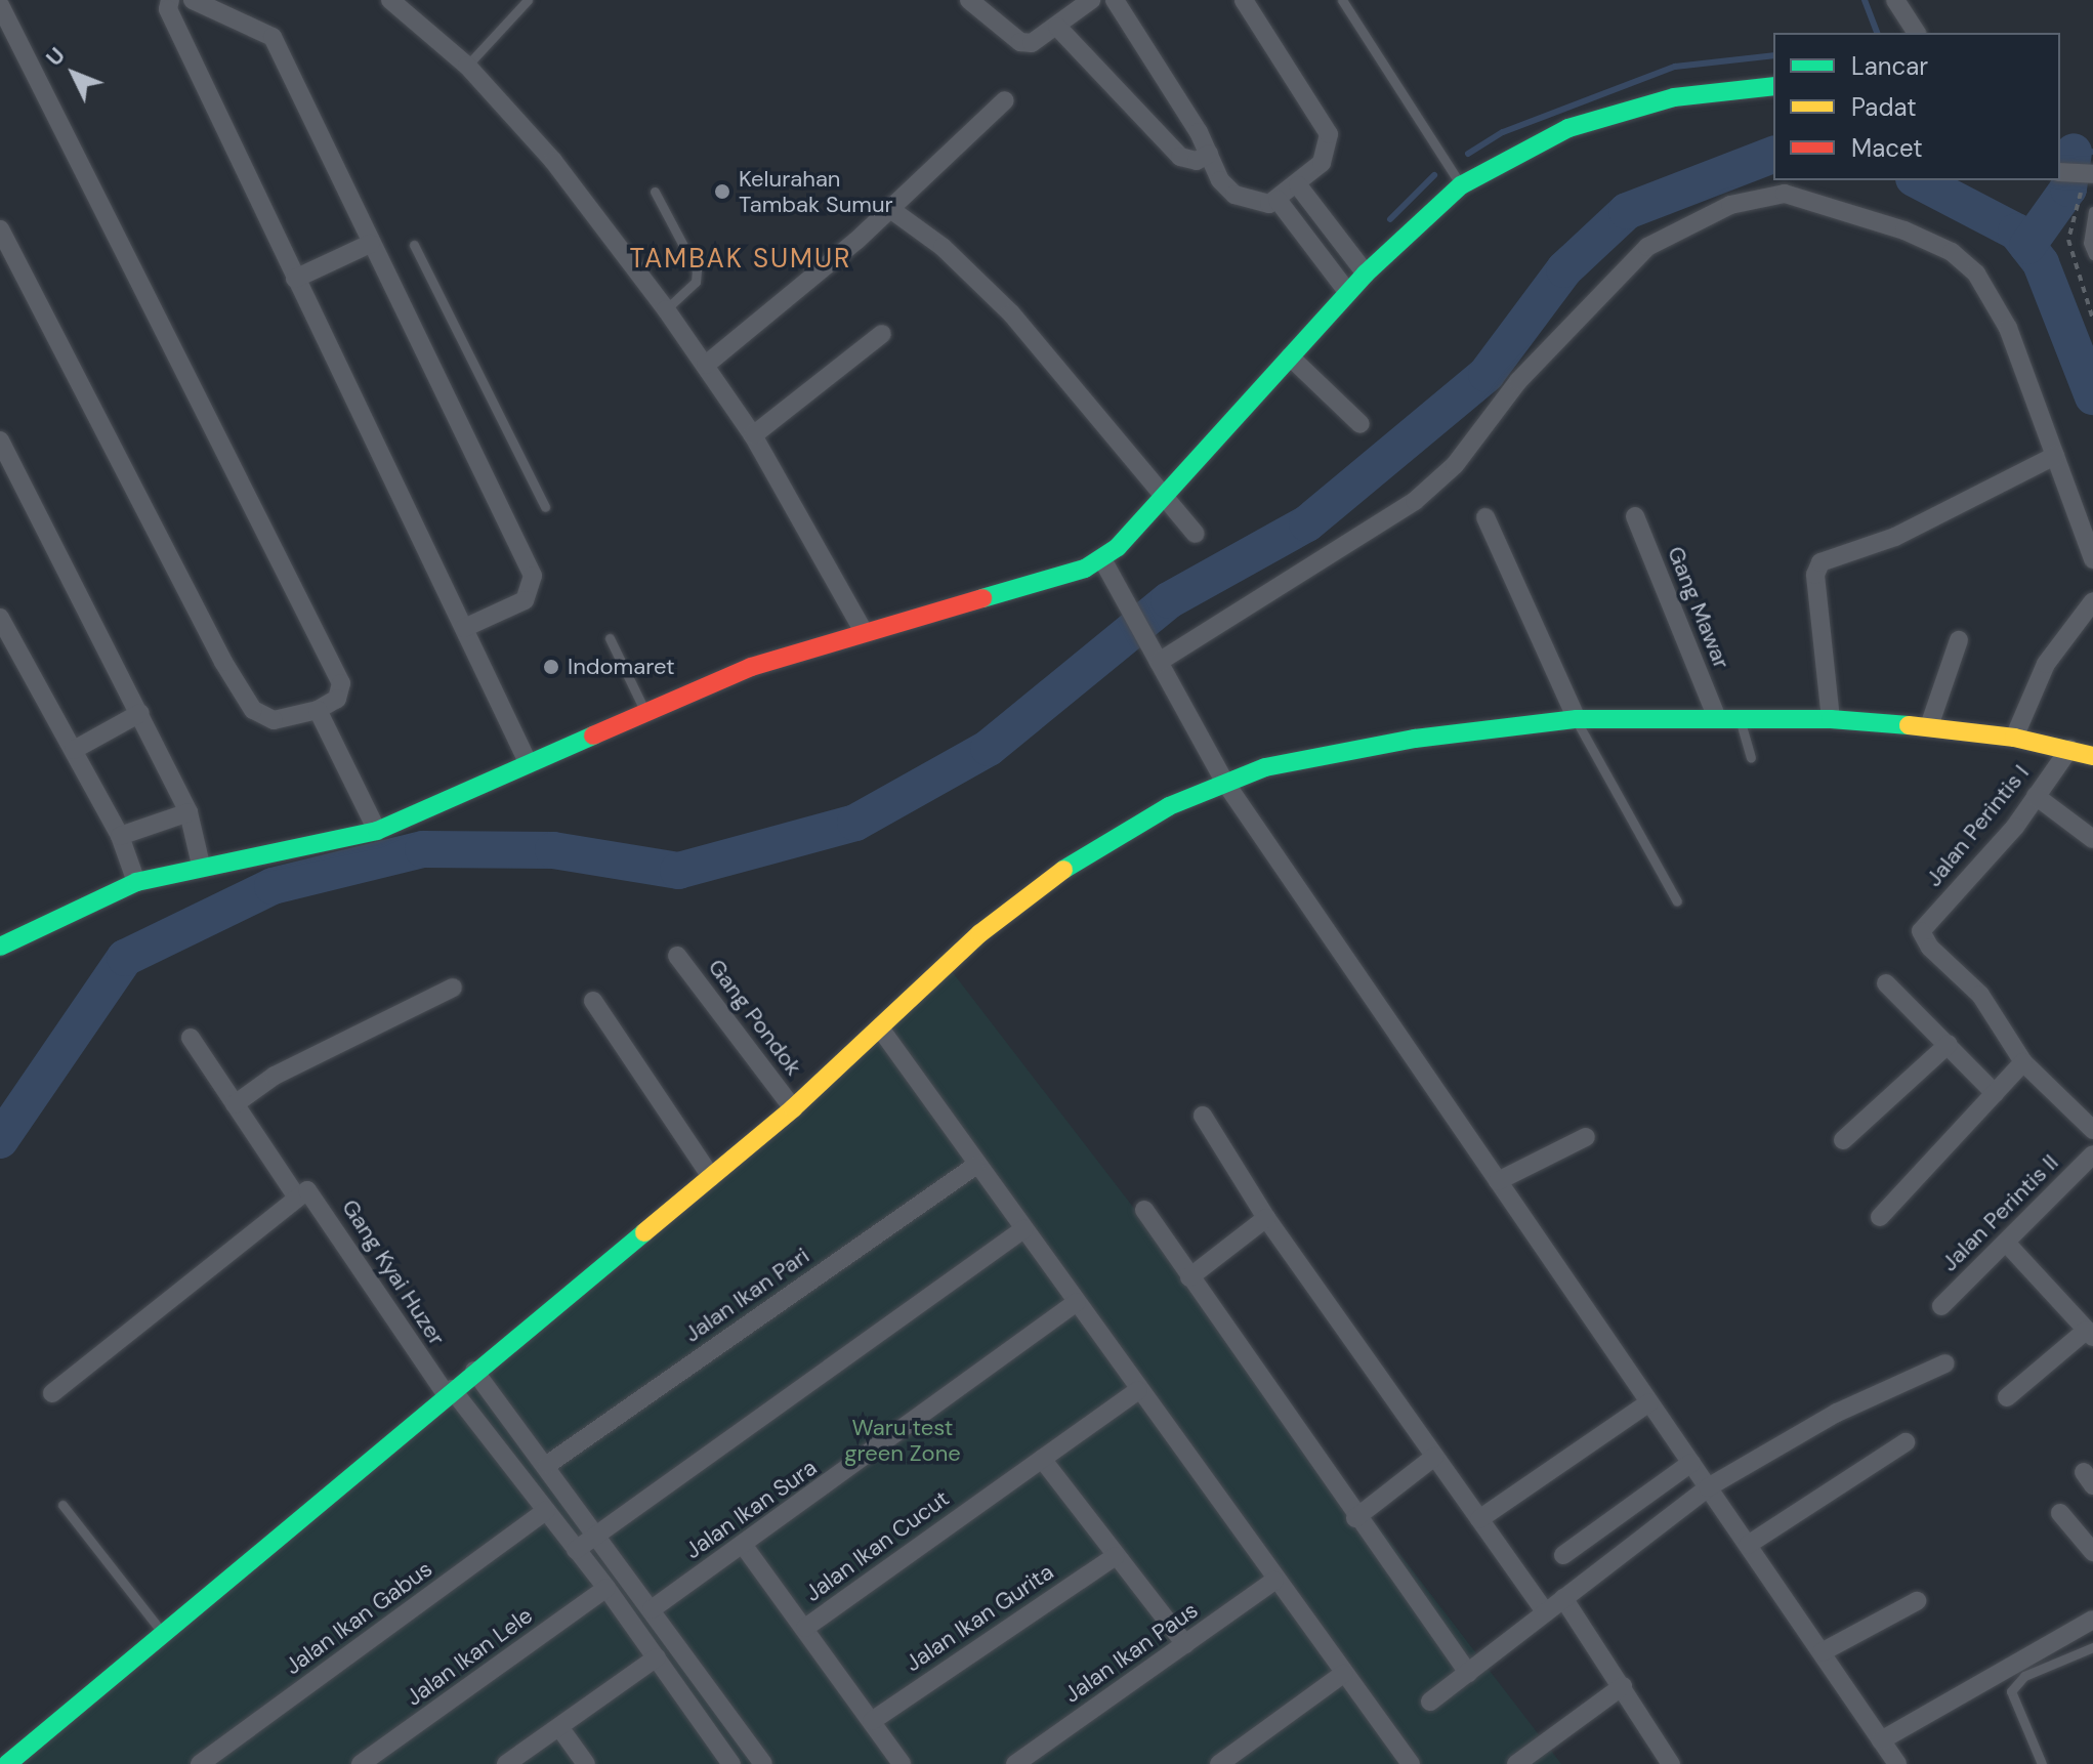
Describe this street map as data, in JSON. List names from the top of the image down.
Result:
{
  "streets": {
    "street": [
      "Gang Mawar",
      "Jalan Perintis I",
      "Gang Pondok",
      "Jalan Perintis II",
      "Gang Kyai Huzer",
      "Jalan Ikan Pari",
      "Jalan Ikan Sura",
      "Jalan Ikan Cucut",
      "Jalan Ikan Gabus",
      "Jalan Ikan Gurita",
      "Jalan Ikan Paus",
      "Jalan Ikan Lele"
    ]
  },
  "districts": ["TAMBAK SUMUR"],
  "parks": ["Waru test green Zone"],
  "places": ["Kelurahan Tambak Sumur", "Indomaret"],
  "legend": ["Lancar", "Padat", "Macet"],
  "north": "top left"
}
